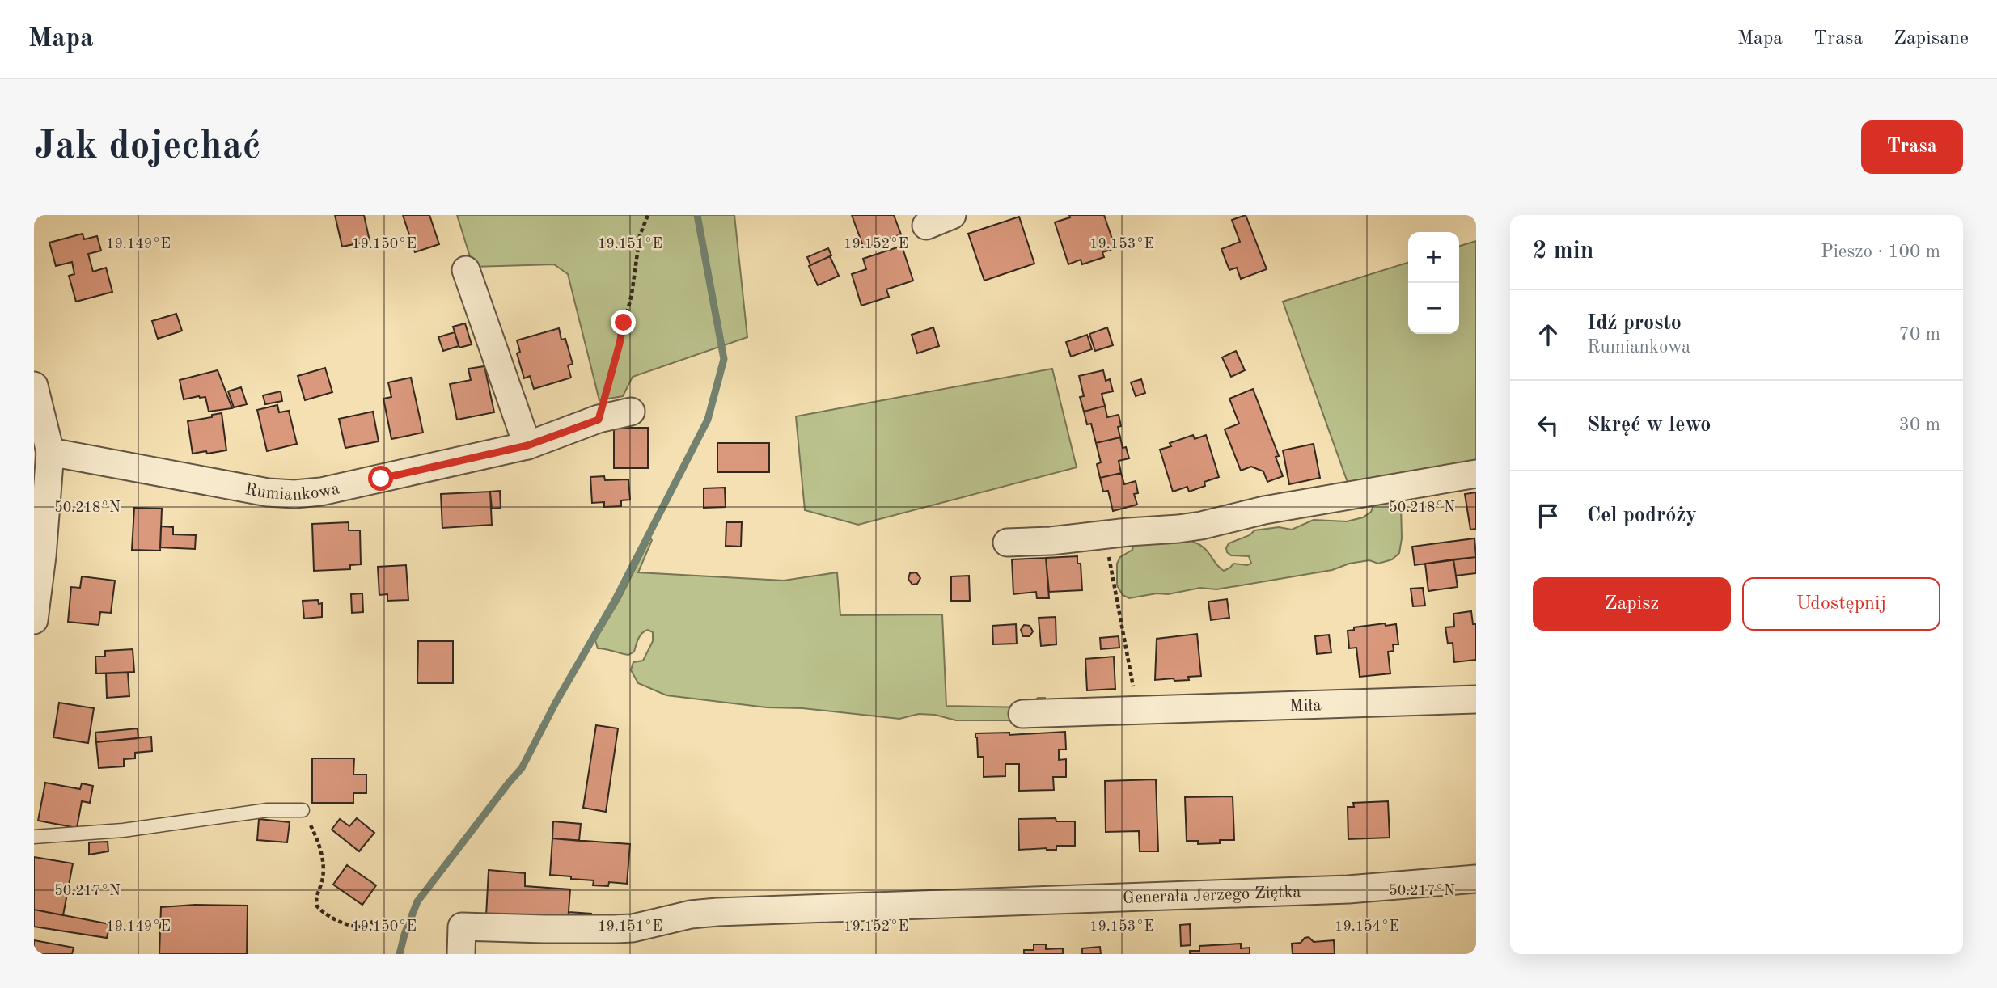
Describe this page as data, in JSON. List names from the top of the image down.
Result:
{
  "streets": {
    "street": ["Rumiankowa", "Miła", "Generała Jerzego Ziętka"]
  },
  "page": {
    "header": "Mapa",
    "nav": ["Mapa", "Trasa", "Zapisane"],
    "buttons": [
      "Trasa",
      ["Zapisz", "Udostępnij"]
    ],
    "title": "Jak dojechać",
    "heading": ["2 min", "Pieszo · 100 m"],
    "map_buttons": ["+", "−"],
    "list": [
      ["Idź prosto", "Rumiankowa", "70 m"],
      ["Skręć w lewo", "30 m"],
      "Cel podróży"
    ]
  },
  "coordinates": [
    "19.149°E",
    "19.150°E",
    "19.151°E",
    "19.152°E",
    "19.153°E",
    "50.218°N",
    "50.217°N",
    "19.154°E"
  ]
}
